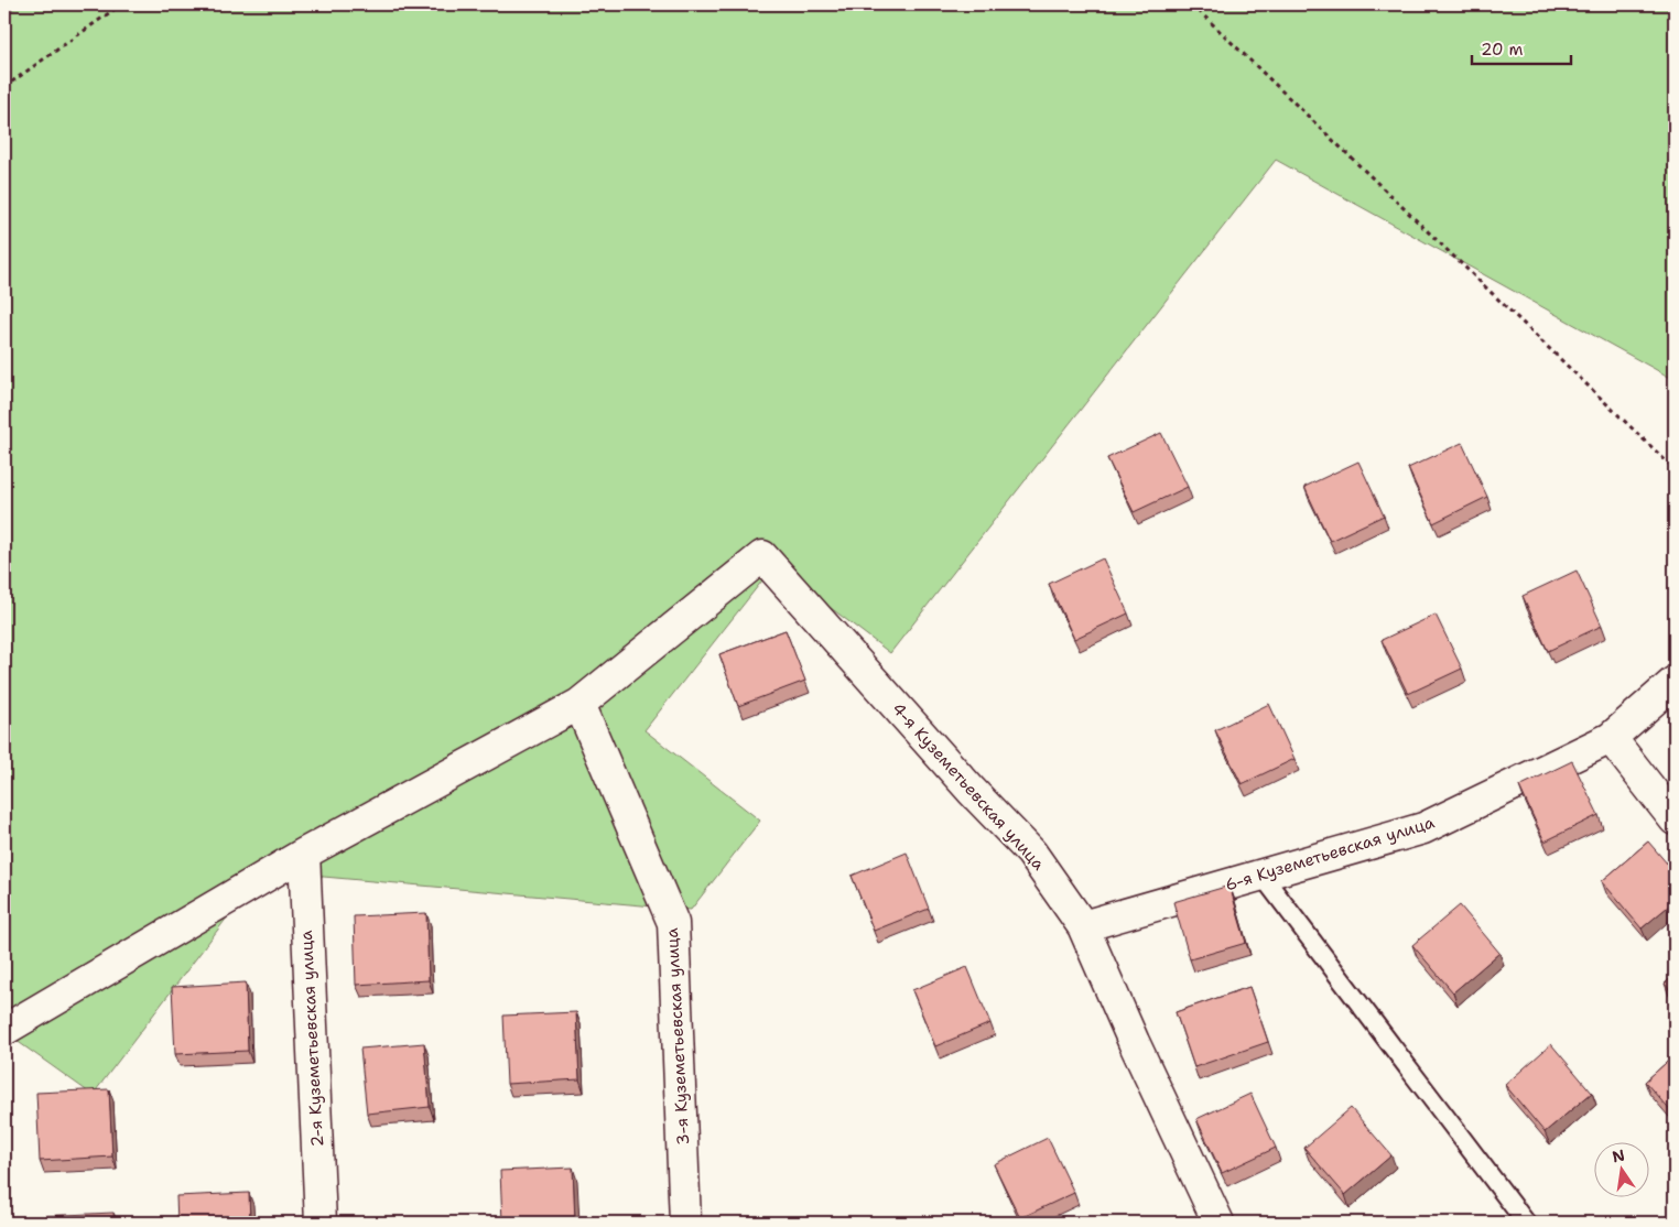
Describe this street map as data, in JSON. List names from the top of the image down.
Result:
{
  "streets": {
    "street": [
      "4-я Куземетьевская улица",
      "6-я Куземетьевская улица",
      "3-я Куземетьевская улица",
      "2-я Куземетьевская улица"
    ]
  },
  "crossings": [
    ["4-я Куземетьевская улица", "6-я Куземетьевская улица"],
    ["4-я Куземетьевская улица", "3-я Куземетьевская улица"]
  ],
  "scale_bar": "20 m",
  "north": "top"
}
